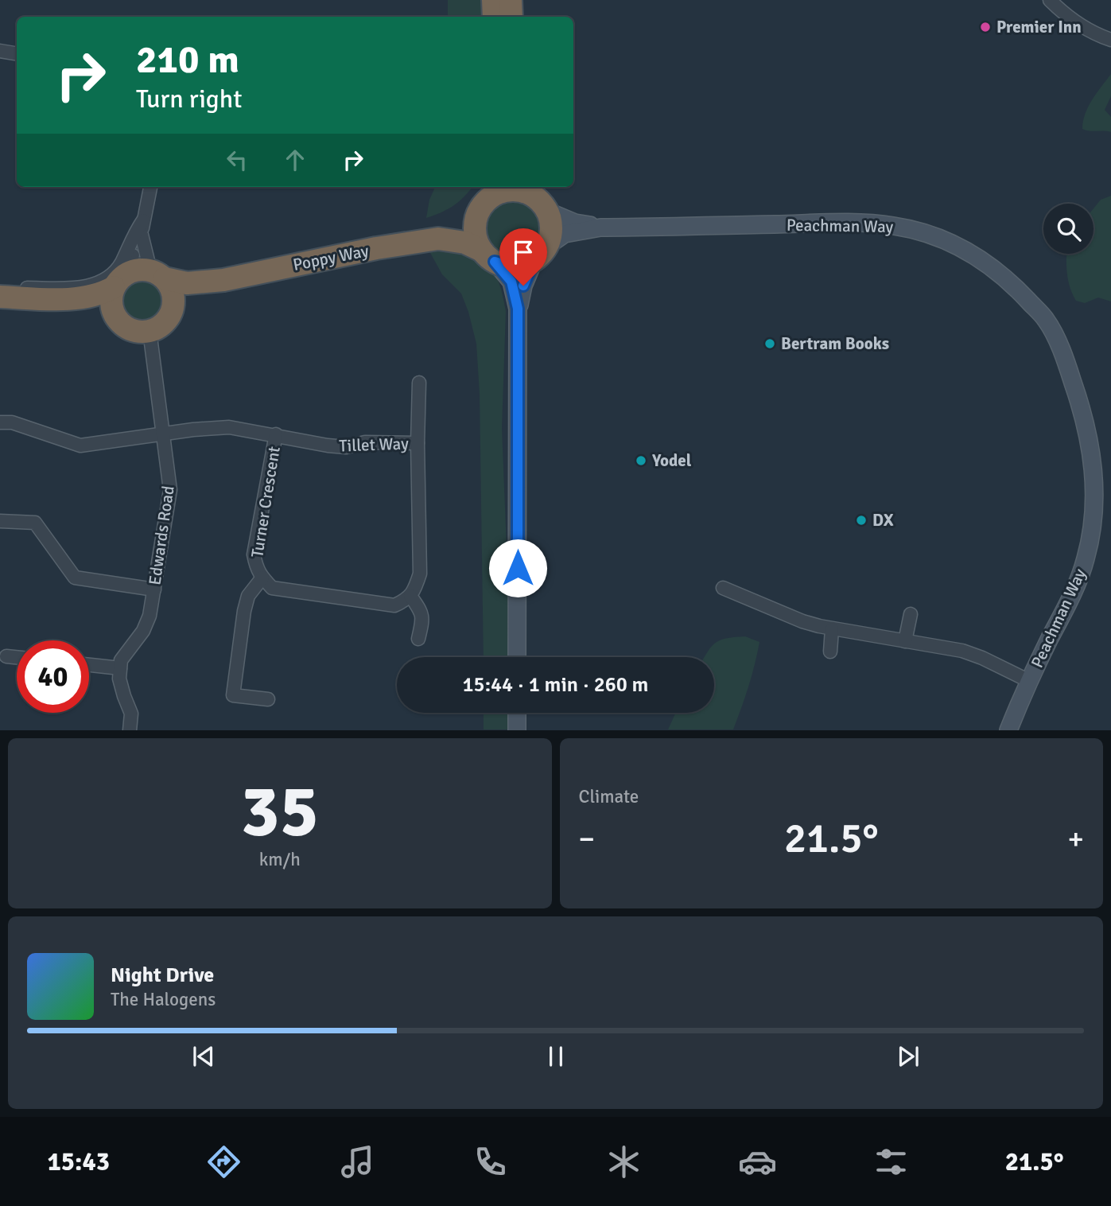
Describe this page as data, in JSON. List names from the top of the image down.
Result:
{
  "streets": {
    "highway": ["Poppy Way"],
    "street": [
      "Peachman Way",
      "Tillet Way",
      "Turner Crescent",
      "Edwards Road"
    ]
  },
  "crossings": [
    ["Peachman Way", "Poppy Way"],
    ["Poppy Way", "Edwards Road"],
    ["Tillet Way", "Turner Crescent"],
    ["Tillet Way", "Edwards Road"]
  ],
  "places": [
    "Premier Inn",
    "Bertram Books",
    "Yodel",
    "DX"
  ],
  "page": {
    "turn": ["210 m", "Turn right"],
    "limit": "40",
    "trip": "15:44 · 1 min · 260 m",
    "tile": [
      ["35", "km/h"],
      "Climate"
    ],
    "heat": ["−", "21.5°", "+"],
    "song": ["Night Drive", "The Halogens"],
    "tabs": ["15:43", "21.5°"]
  }
}
